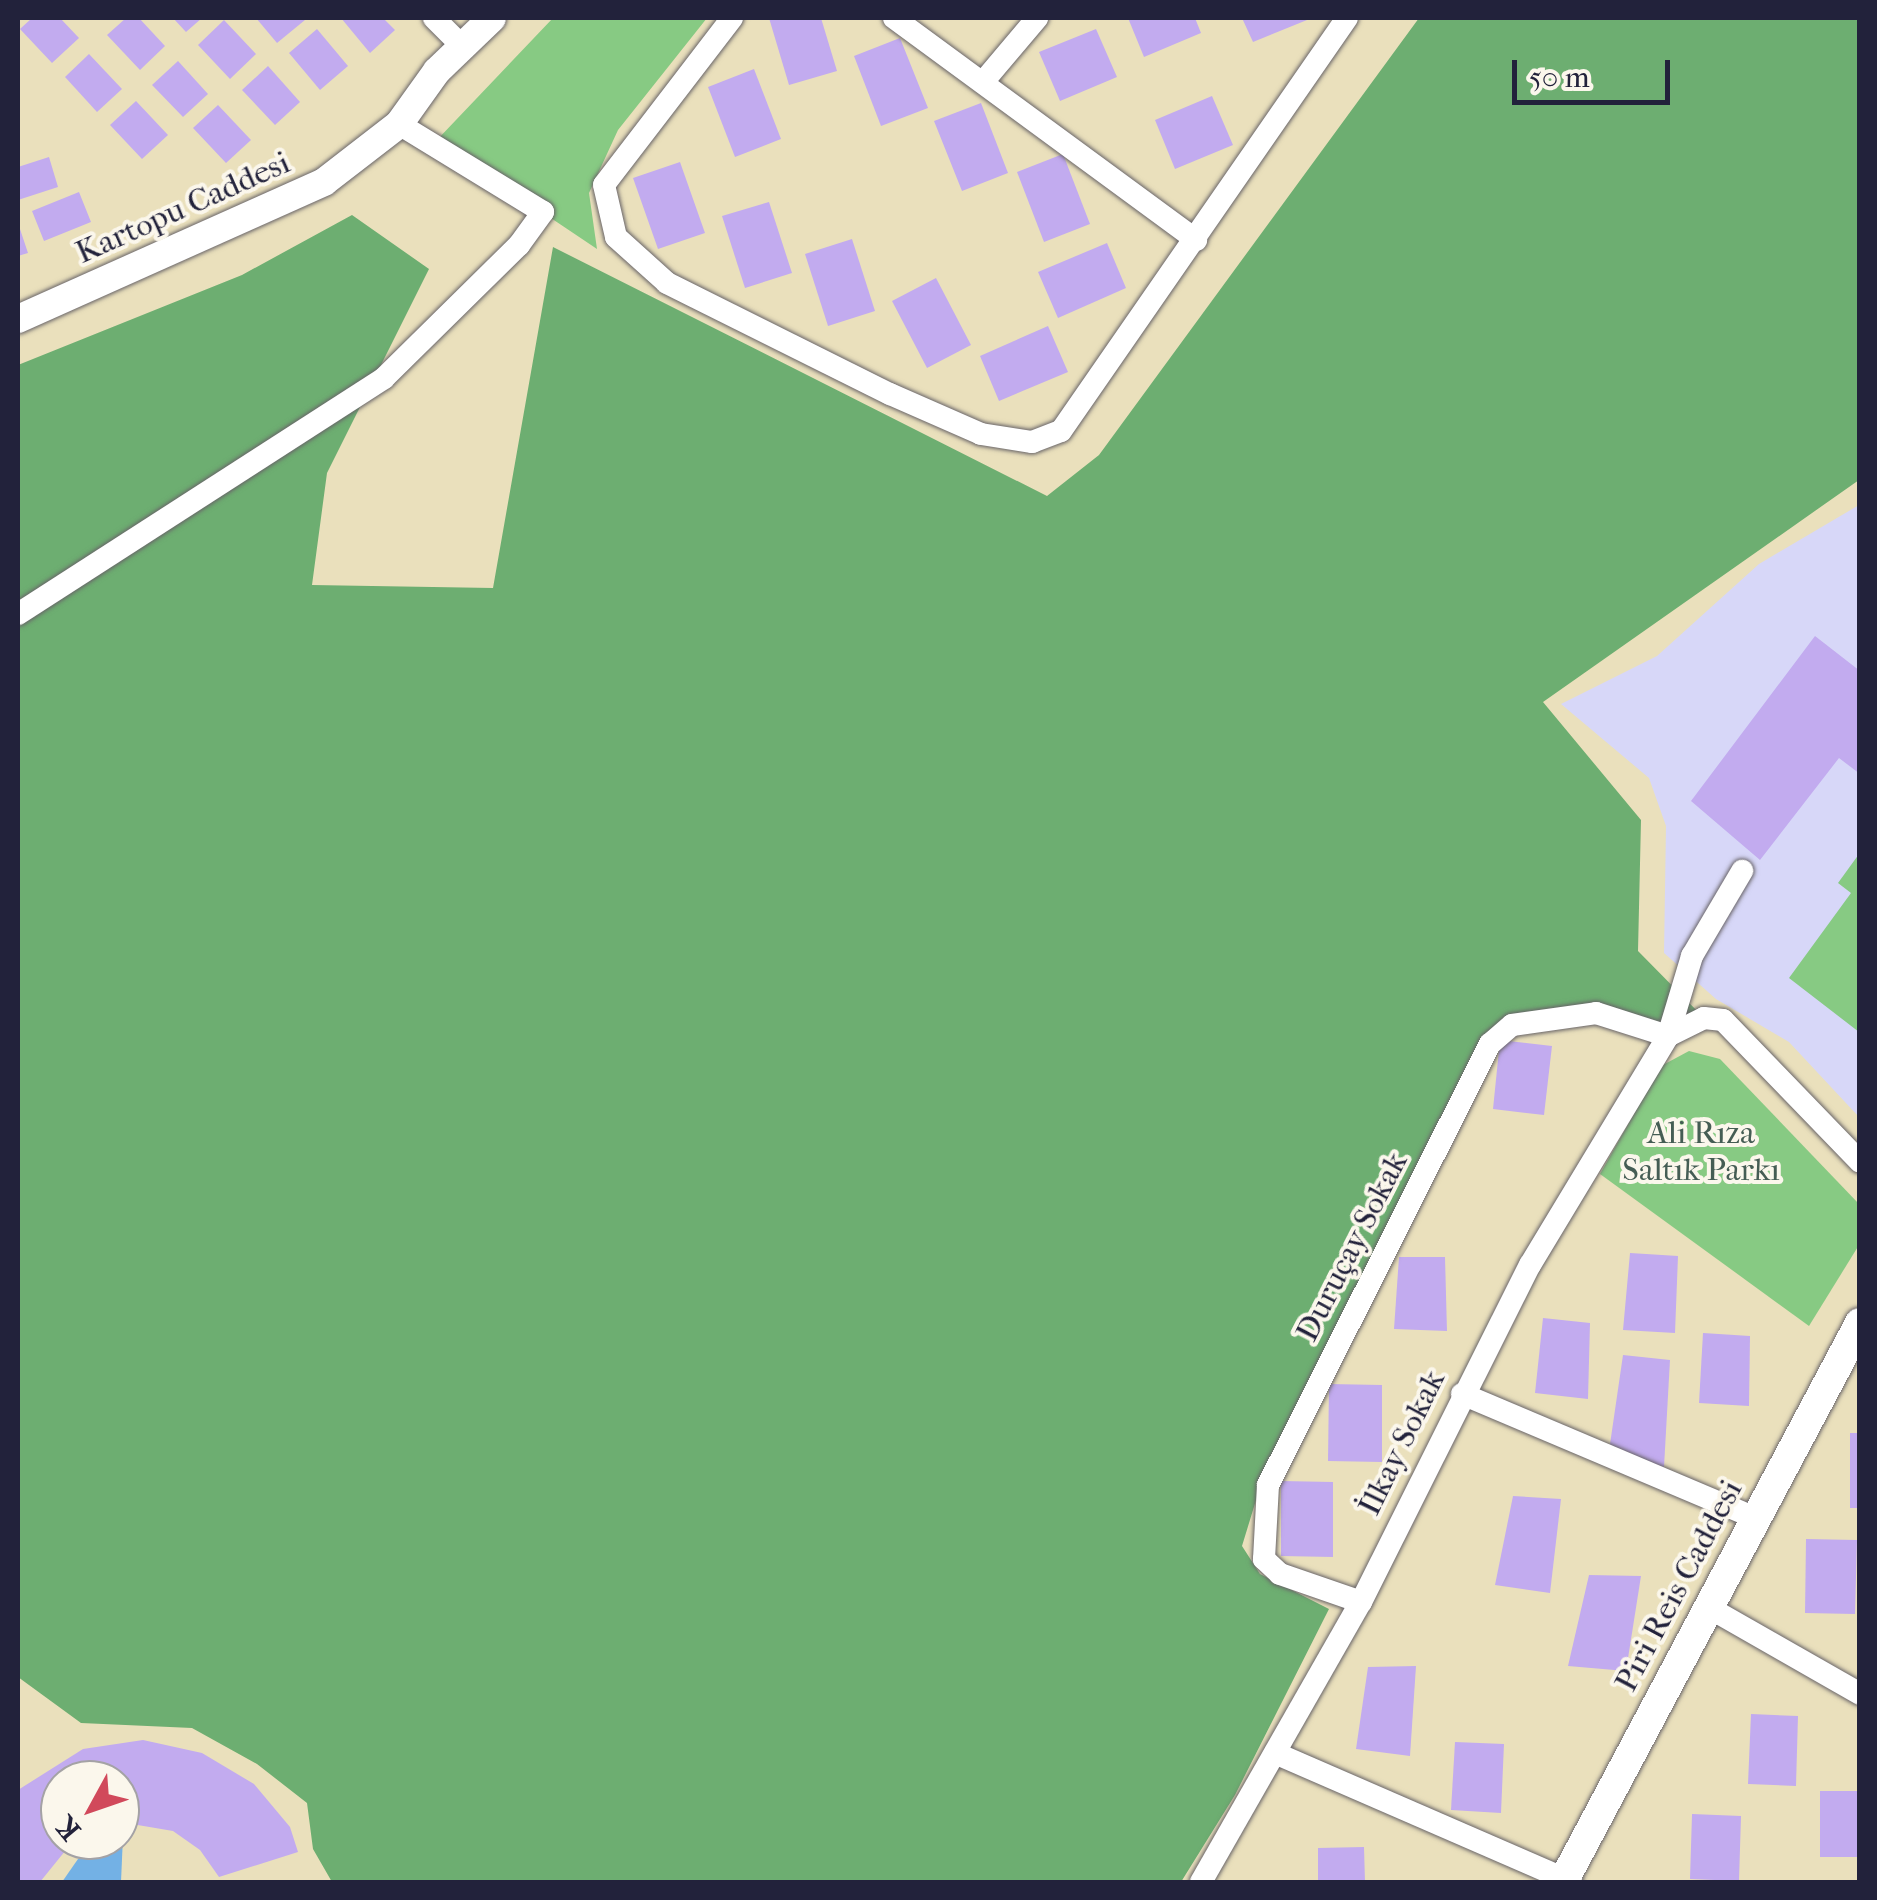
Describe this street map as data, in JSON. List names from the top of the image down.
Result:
{
  "streets": {
    "main road": ["Piri Reis Caddesi"],
    "street": ["Kartopu Caddesi", "Duruçay Sokak", "İlkay Sokak"]
  },
  "crossings": [
    ["Duruçay Sokak", "İlkay Sokak"]
  ],
  "parks": ["Ali Rıza Saltık Parkı"],
  "scale_bar": "50 m",
  "north": "bottom left"
}
